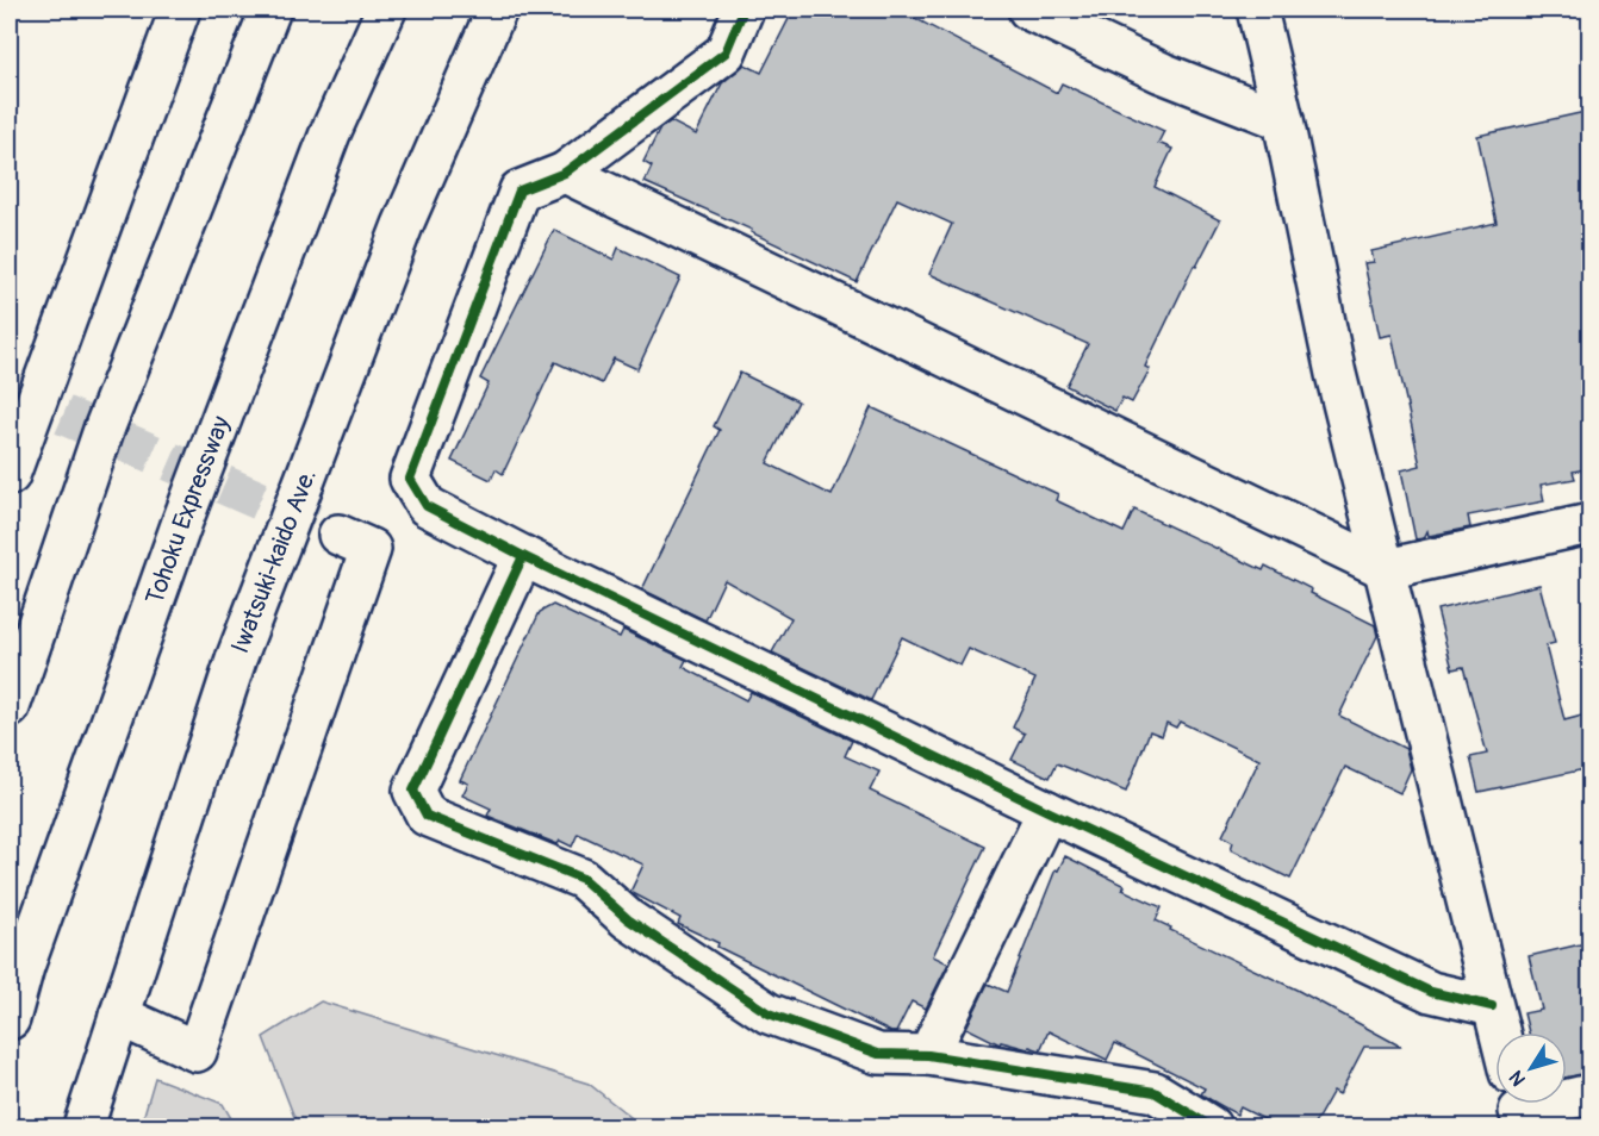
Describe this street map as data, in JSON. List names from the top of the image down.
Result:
{
  "streets": {
    "main road": ["Tohoku Expressway", "Iwatsuki-kaido Ave."]
  },
  "north": "bottom left"
}
